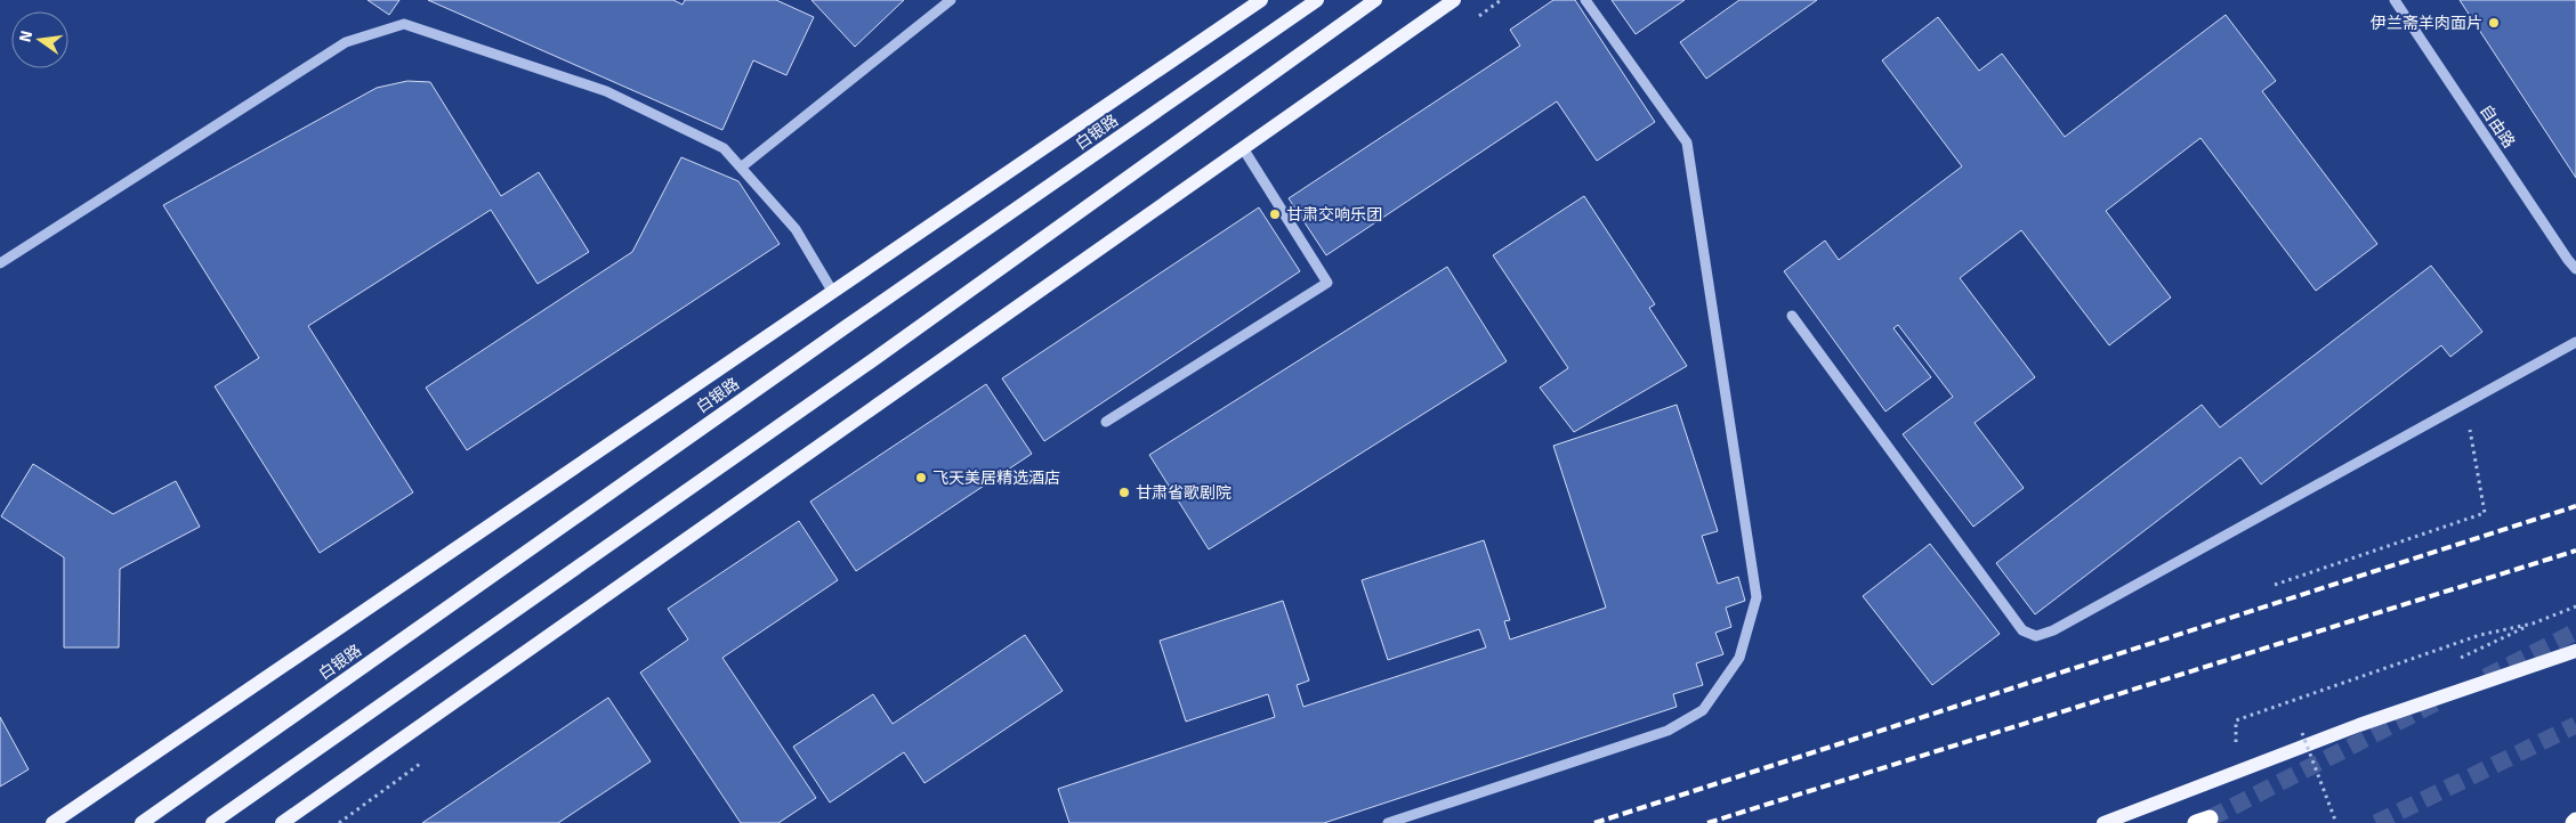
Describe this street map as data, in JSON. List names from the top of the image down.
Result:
{
  "streets": {
    "main road": ["白银路"],
    "street": ["自由路"]
  },
  "places": [
    "伊兰斋羊肉面片",
    "甘肃交响乐团",
    "飞天美居精选酒店",
    "甘肃省歌剧院"
  ],
  "north": "left"
}
